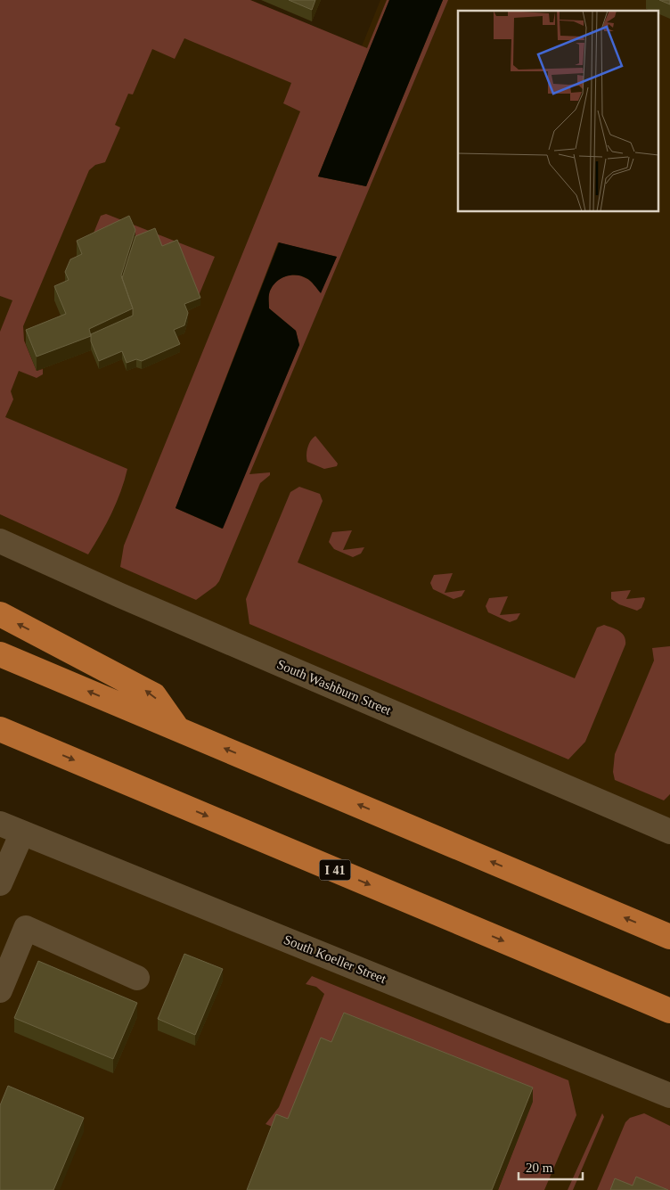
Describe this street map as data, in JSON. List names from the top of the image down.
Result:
{
  "streets": {
    "highway": ["I 41"],
    "street": ["South Washburn Street", "South Koeller Street"]
  },
  "scale_bar": "20 m"
}
